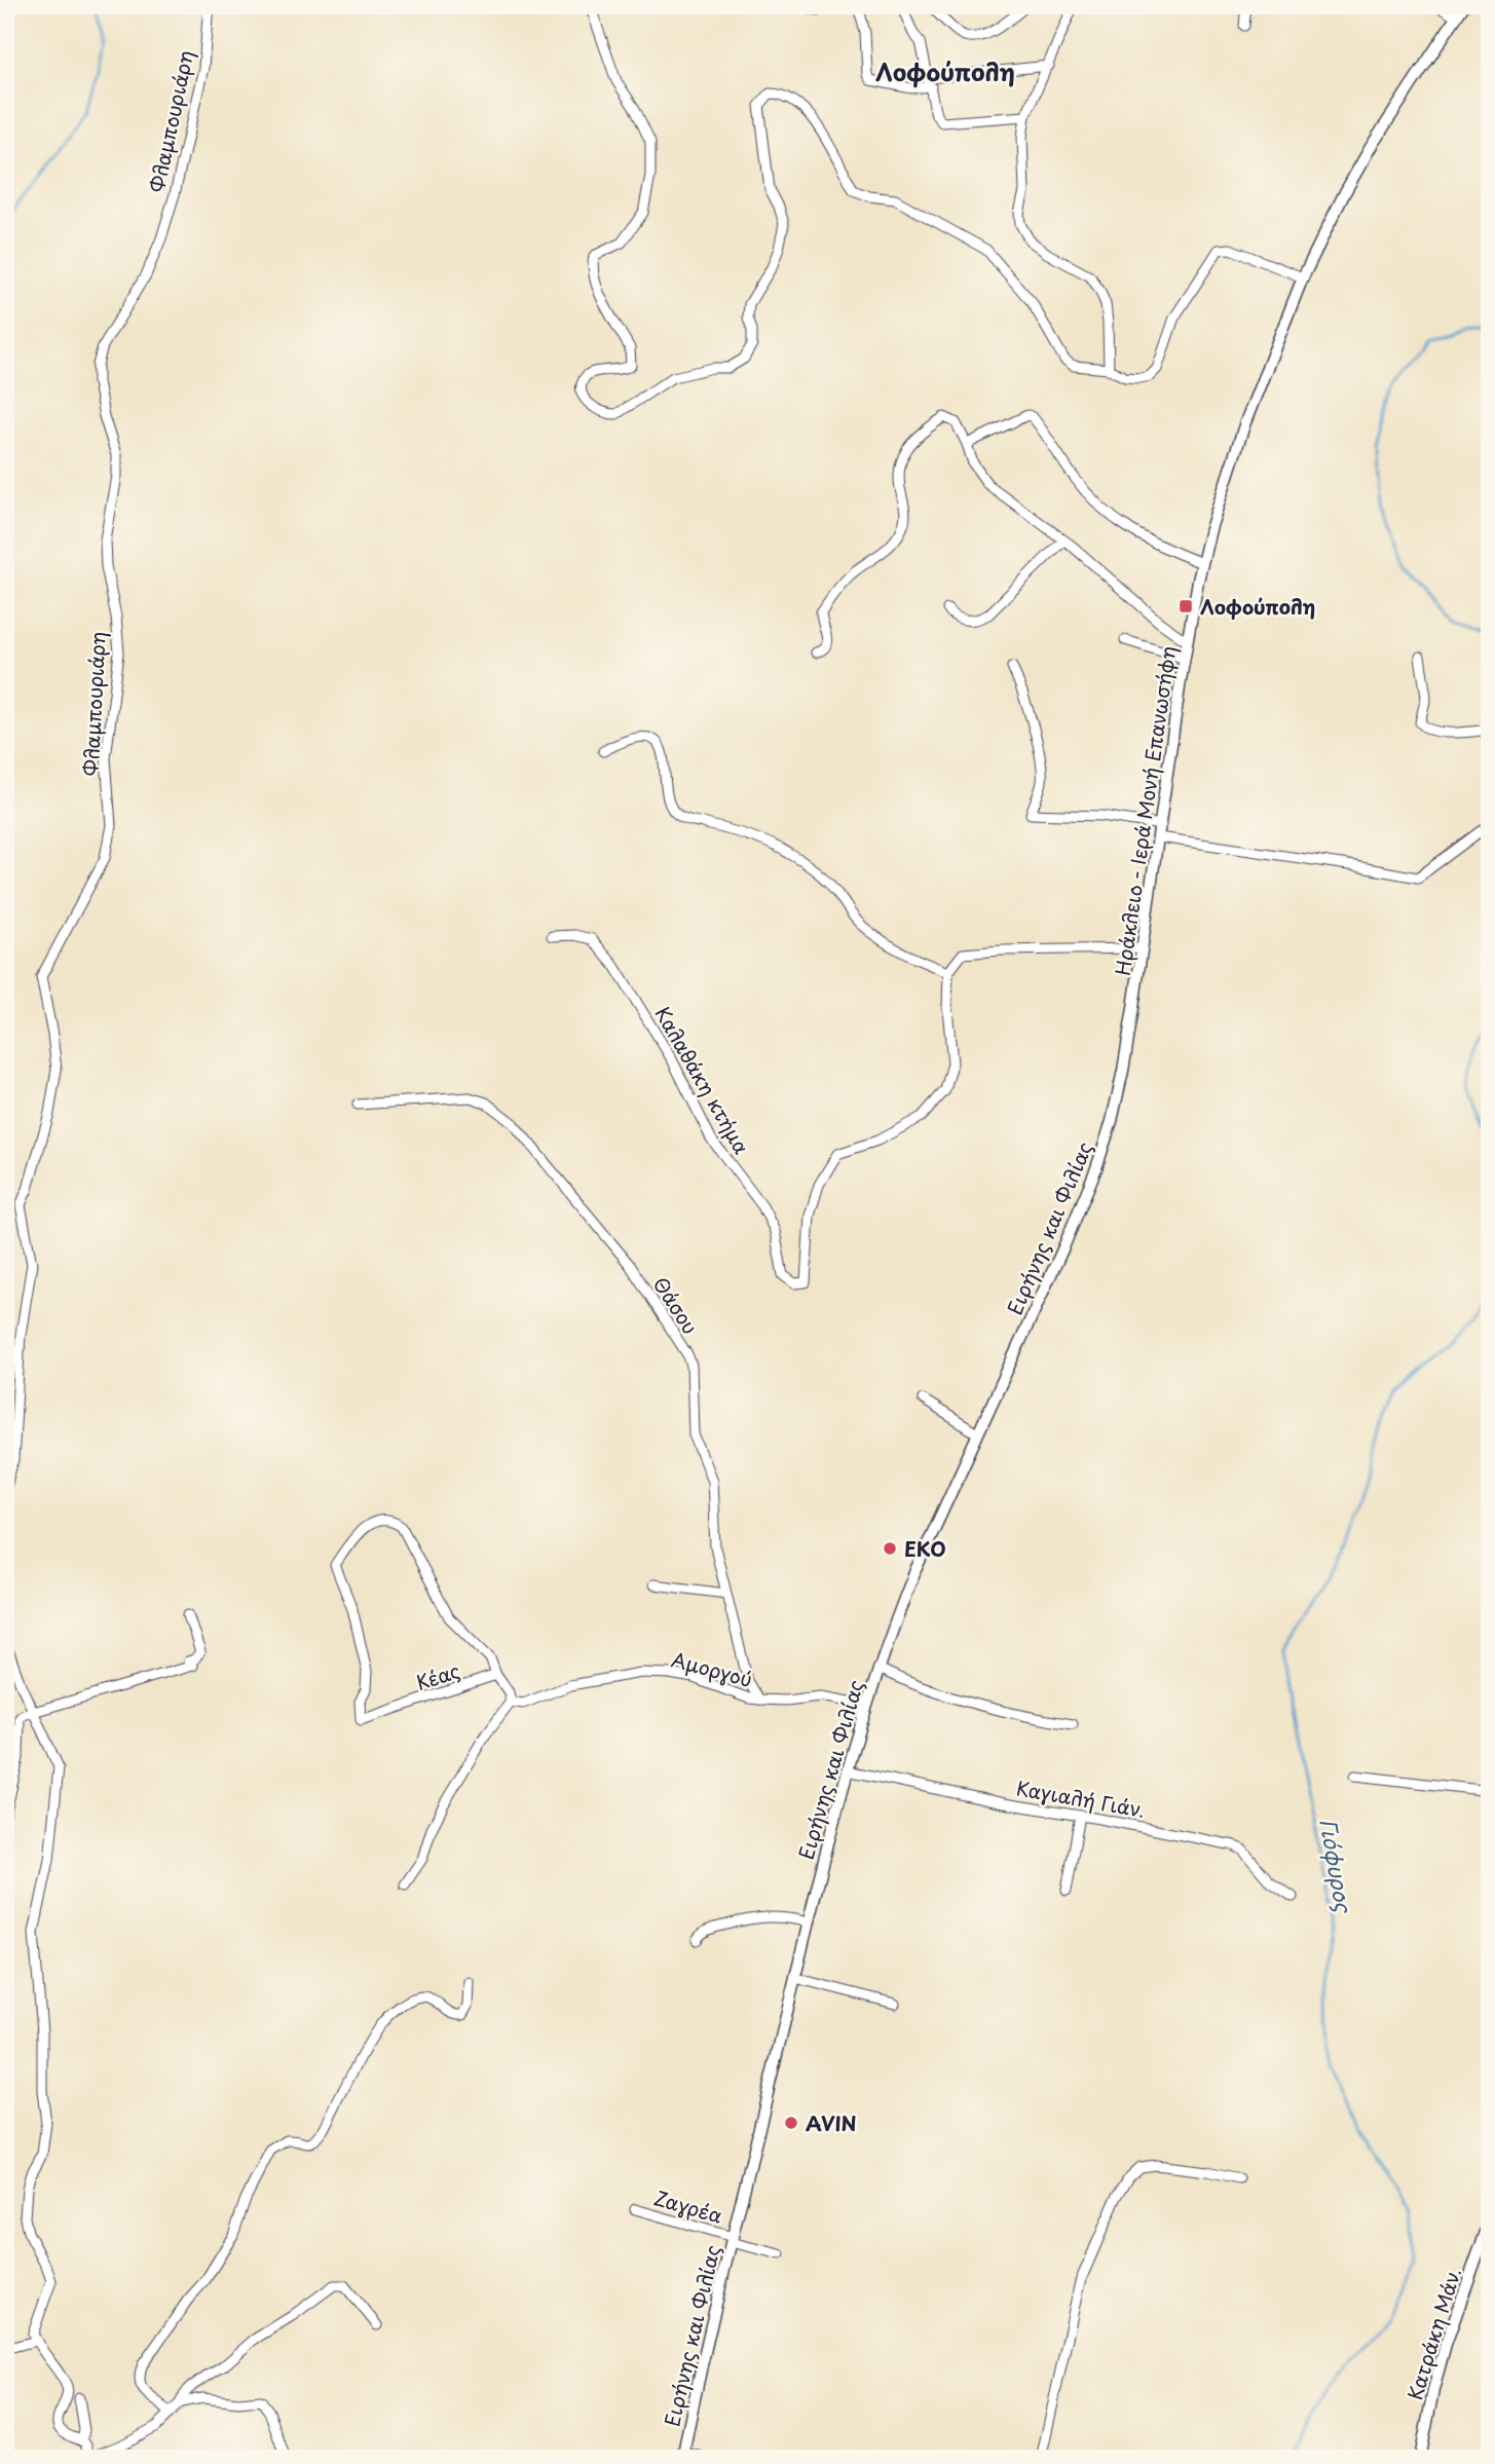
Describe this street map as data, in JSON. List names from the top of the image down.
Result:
{
  "streets": {
    "street": [
      "Φλαμπουριάρη",
      "Ηράκλειο - Ιερά Μονή Επανωσήφη",
      "Καλαθάκη κτήμα",
      "Ειρήνης και Φιλίας",
      "Θάσου",
      "Αμοργού",
      "Κέας",
      "Καγιαλή Γιάν.",
      "Ζαγρέα",
      "Κατράκη Μάν."
    ]
  },
  "crossings": [
    ["Ηράκλειο - Ιερά Μονή Επανωσήφη", "Ειρήνης και Φιλίας"],
    ["Ειρήνης και Φιλίας", "Αμοργού"],
    ["Ειρήνης και Φιλίας", "Καγιαλή Γιάν."],
    ["Ειρήνης και Φιλίας", "Ζαγρέα"],
    ["Θάσου", "Αμοργού"]
  ],
  "districts": ["Λοφούπολη"],
  "water": ["Γιόφυρος"],
  "places": {
    "transit": ["Λοφούπολη"],
    "other": ["EKO", "AVIN"]
  }
}
